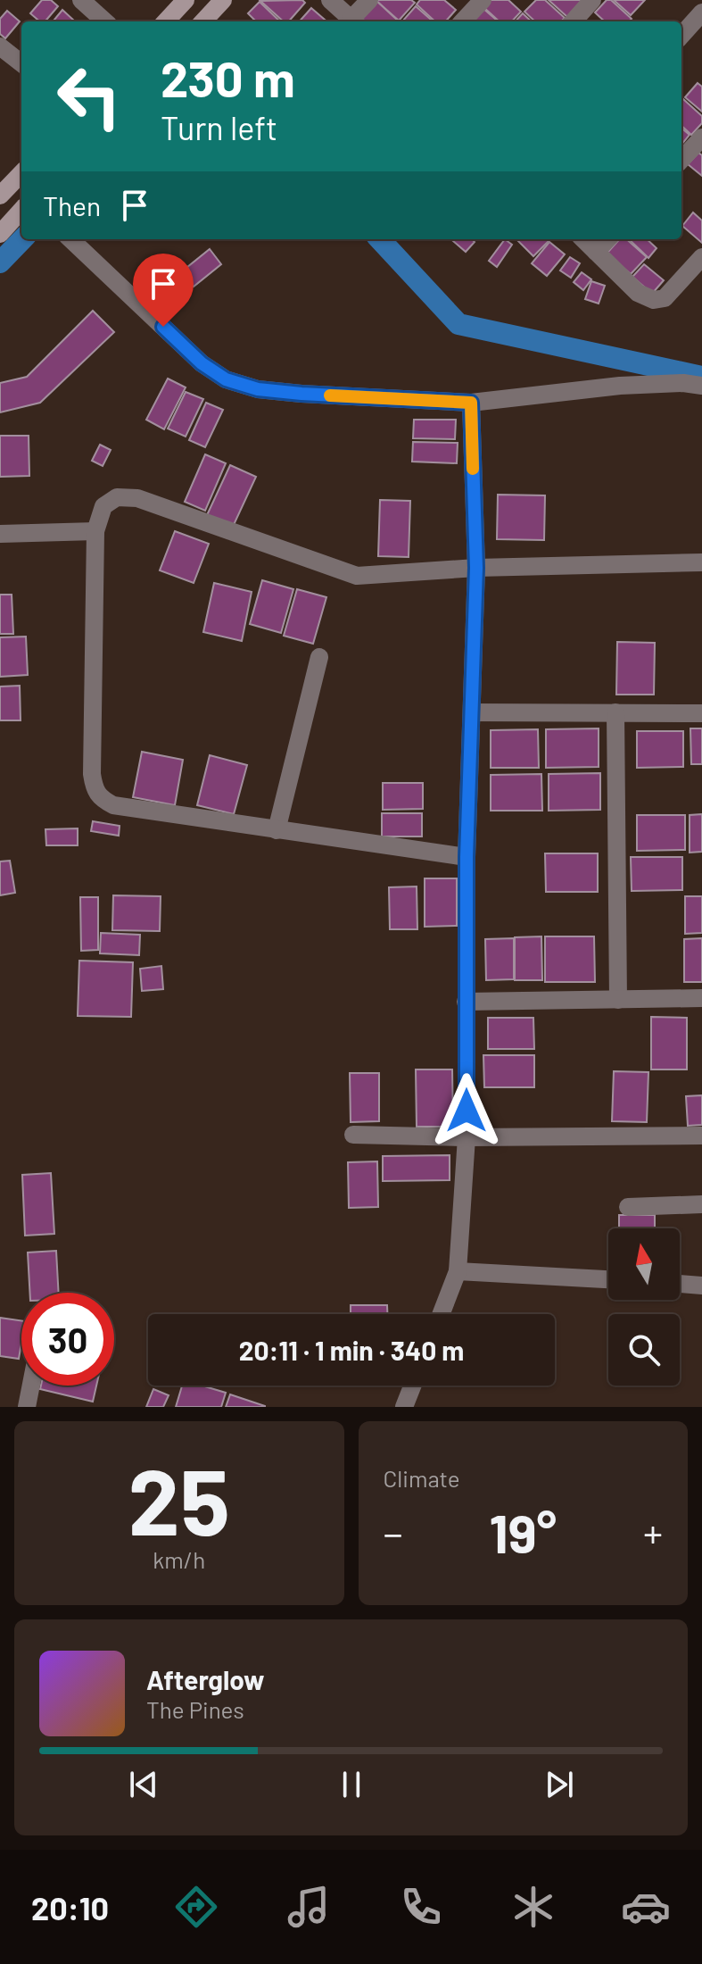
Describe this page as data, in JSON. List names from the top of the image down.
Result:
{
  "north": "top",
  "page": {
    "turn": ["230 m", "Turn left"],
    "then": "Then",
    "limit": "30",
    "trip": "20:11 · 1 min · 340 m",
    "tile": [
      ["25", "km/h"],
      "Climate"
    ],
    "heat": ["−", "19°", "+"],
    "song": ["Afterglow", "The Pines"],
    "tabs": "20:10"
  }
}
